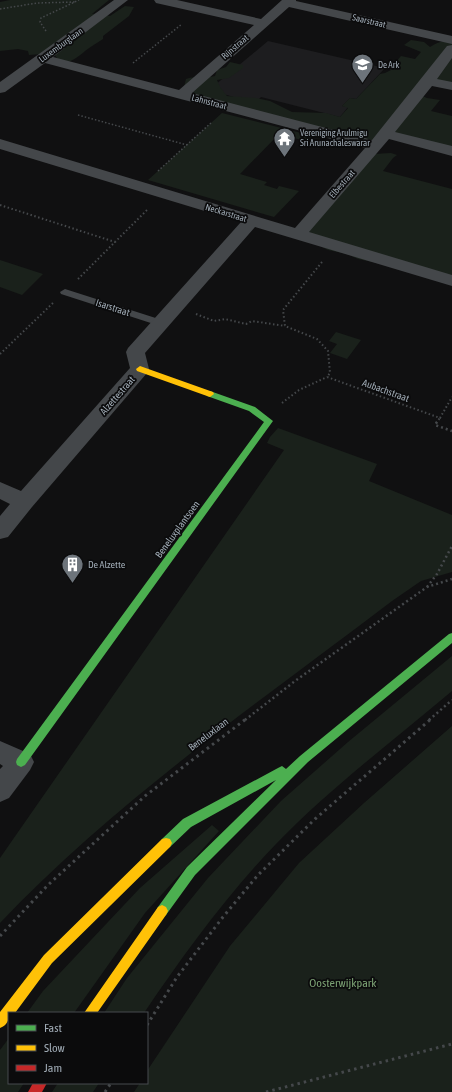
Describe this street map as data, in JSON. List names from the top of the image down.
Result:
{
  "streets": {
    "main road": ["Beneluxplantsoen"],
    "street": [
      "Saarstraat",
      "Luxemburglaan",
      "Rijnstraat",
      "Lahnstraat",
      "Elbestraat",
      "Neckarstraat",
      "Alzettestraat"
    ],
    "lane": ["Isarstraat"],
    "path": ["Aubachstraat", "Beneluxlaan"]
  },
  "crossings": [
    ["Saarstraat", "Rijnstraat"],
    ["Luxemburglaan", "Lahnstraat"],
    ["Rijnstraat", "Lahnstraat"],
    ["Lahnstraat", "Elbestraat"],
    ["Elbestraat", "Neckarstraat"],
    ["Neckarstraat", "Alzettestraat"],
    ["Isarstraat", "Alzettestraat"]
  ],
  "parks": ["Oosterwijkpark"],
  "places": {
    "school or university": ["De Ark"],
    "temple": ["Vereniging Arulmigu Sri Arunachaleswarar"],
    "building": ["De Alzette"]
  },
  "legend": ["Fast", "Slow", "Jam"]
}
